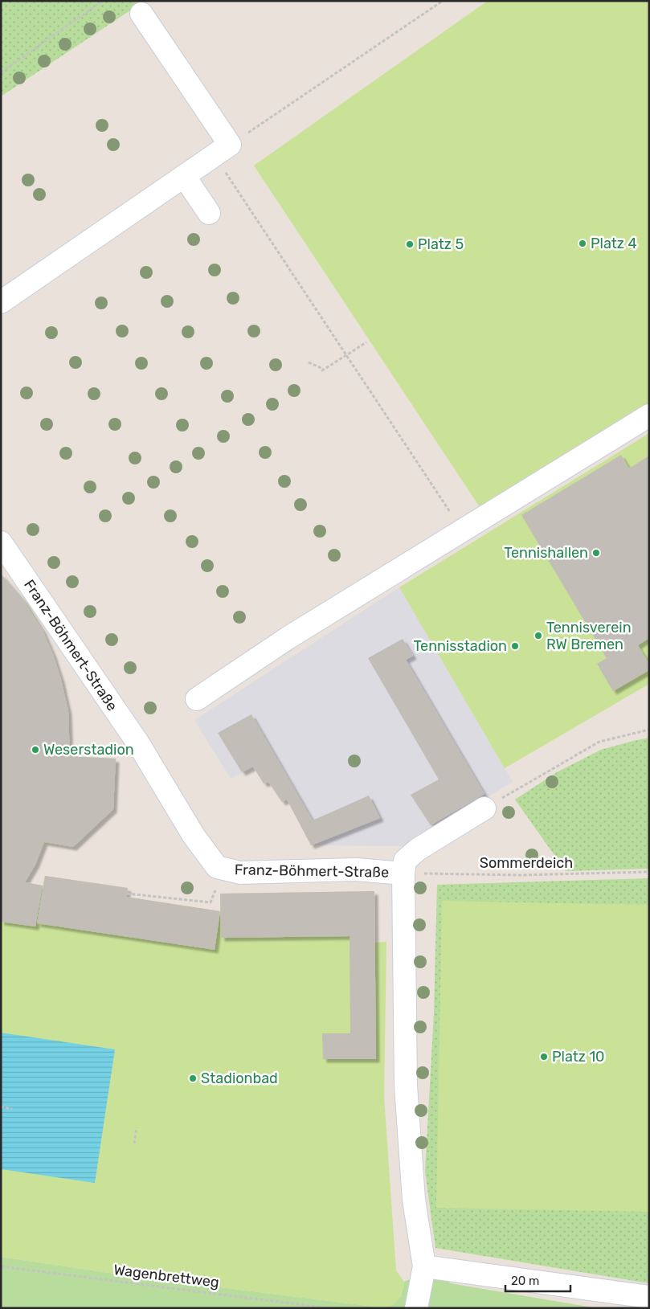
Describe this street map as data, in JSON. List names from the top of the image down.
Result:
{
  "streets": {
    "street": ["Franz-Böhmert-Straße"],
    "path": ["Sommerdeich", "Wagenbrettweg"]
  },
  "crossings": [
    ["Franz-Böhmert-Straße", "Sommerdeich"]
  ],
  "places": [
    "Platz 4",
    "Platz 5",
    "Tennishallen",
    "Tennisverein RW Bremen",
    "Tennisstadion",
    "Weserstadion",
    "Platz 10",
    "Stadionbad"
  ],
  "scale_bar": "20 m"
}
